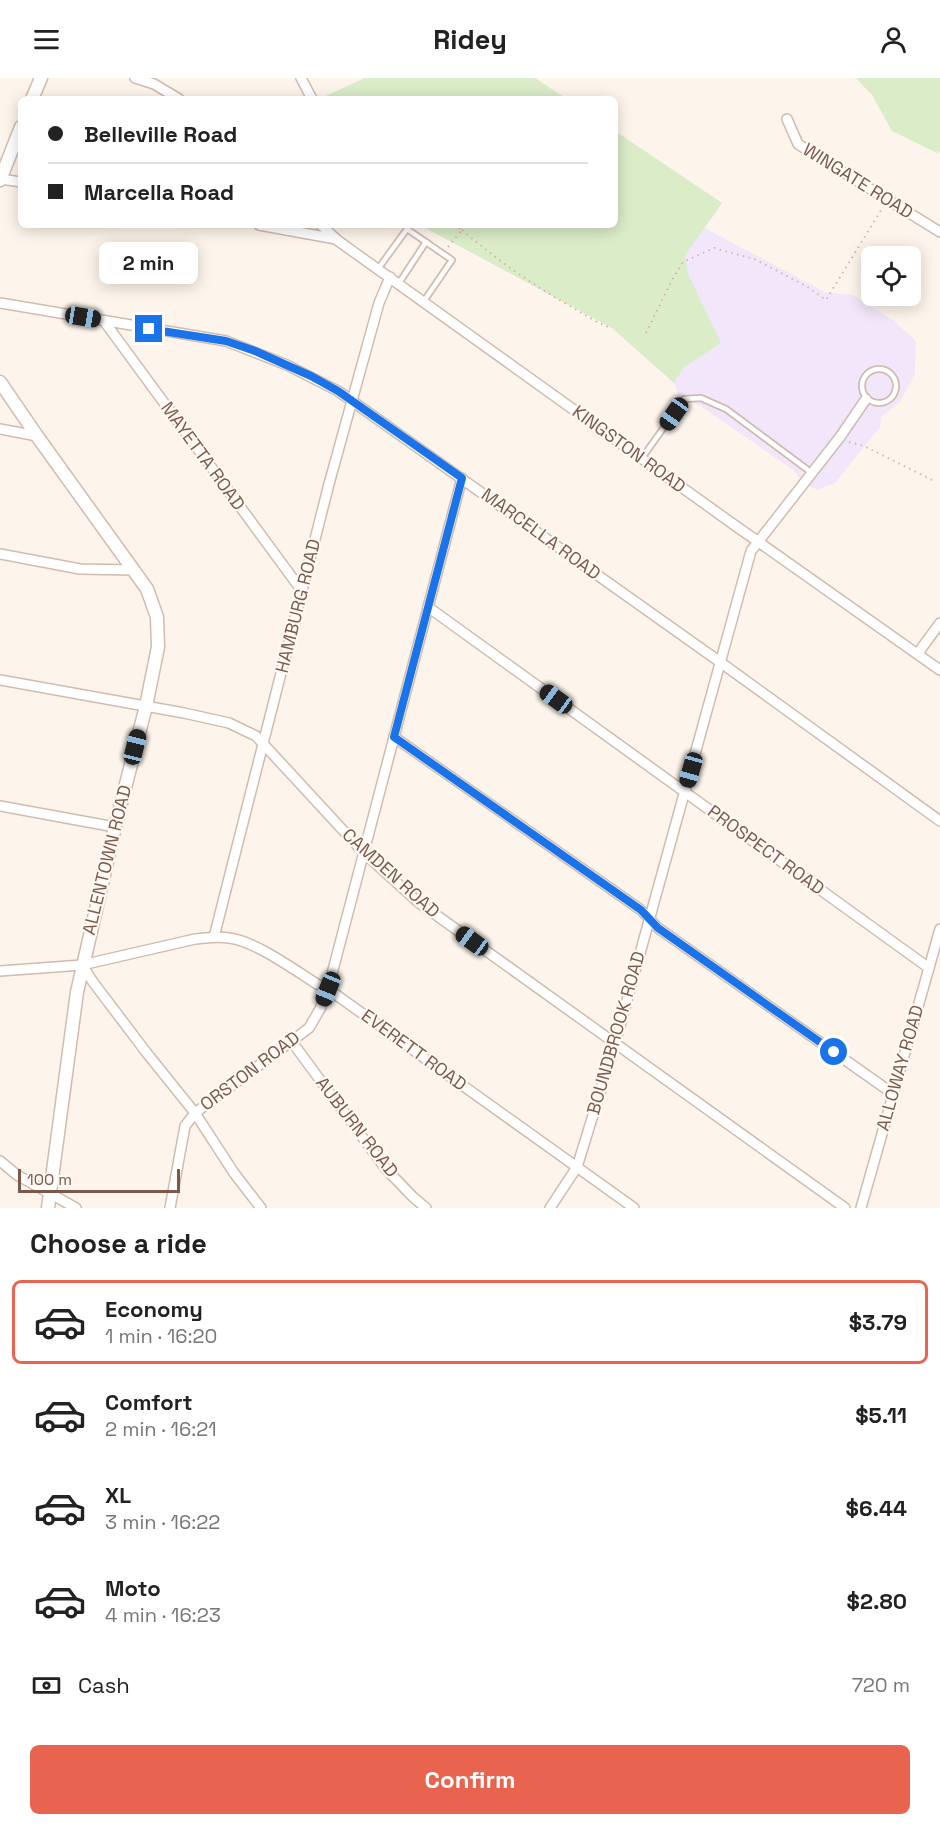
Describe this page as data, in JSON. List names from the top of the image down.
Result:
{
  "streets": {
    "street": [
      "WINGATE ROAD",
      "KINGSTON ROAD",
      "MAYETTA ROAD",
      "MARCELLA ROAD",
      "HAMBURG ROAD",
      "PROSPECT ROAD",
      "ALLENTOWN ROAD",
      "CAMDEN ROAD",
      "BOUNDBROOK ROAD",
      "EVERETT ROAD",
      "ALLOWAY ROAD",
      "ORSTON ROAD",
      "AUBURN ROAD"
    ]
  },
  "crossings": [
    ["KINGSTON ROAD", "HAMBURG ROAD"],
    ["KINGSTON ROAD", "BOUNDBROOK ROAD"],
    ["MAYETTA ROAD", "MARCELLA ROAD"],
    ["MAYETTA ROAD", "HAMBURG ROAD"],
    ["MARCELLA ROAD", "HAMBURG ROAD"],
    ["MARCELLA ROAD", "BOUNDBROOK ROAD"],
    ["MARCELLA ROAD", "ORSTON ROAD"],
    ["HAMBURG ROAD", "CAMDEN ROAD"],
    ["HAMBURG ROAD", "EVERETT ROAD"],
    ["PROSPECT ROAD", "BOUNDBROOK ROAD"],
    ["PROSPECT ROAD", "ALLOWAY ROAD"],
    ["PROSPECT ROAD", "ORSTON ROAD"],
    ["ALLENTOWN ROAD", "CAMDEN ROAD"],
    ["ALLENTOWN ROAD", "EVERETT ROAD"],
    ["CAMDEN ROAD", "BOUNDBROOK ROAD"],
    ["CAMDEN ROAD", "ORSTON ROAD"],
    ["BOUNDBROOK ROAD", "EVERETT ROAD"],
    ["EVERETT ROAD", "ORSTON ROAD"],
    ["ORSTON ROAD", "AUBURN ROAD"]
  ],
  "scale_bar": "100 m",
  "page": {
    "header": "Ridey",
    "banner": ["Belleville Road", "Marcella Road"],
    "bubble": "2 min",
    "scale": "100 m",
    "heading": "Choose a ride",
    "list": [
      {
        "name": "Economy",
        "note": "1 min · 16:20",
        "value": "$3.79"
      },
      {
        "name": "Comfort",
        "note": "2 min · 16:21",
        "value": "$5.11"
      },
      {
        "name": "XL",
        "note": "3 min · 16:22",
        "value": "$6.44"
      },
      {
        "name": "Moto",
        "note": "4 min · 16:23",
        "value": "$2.80"
      }
    ],
    "pay": ["Cash", "720 m"],
    "buttons": "Confirm"
  }
}
